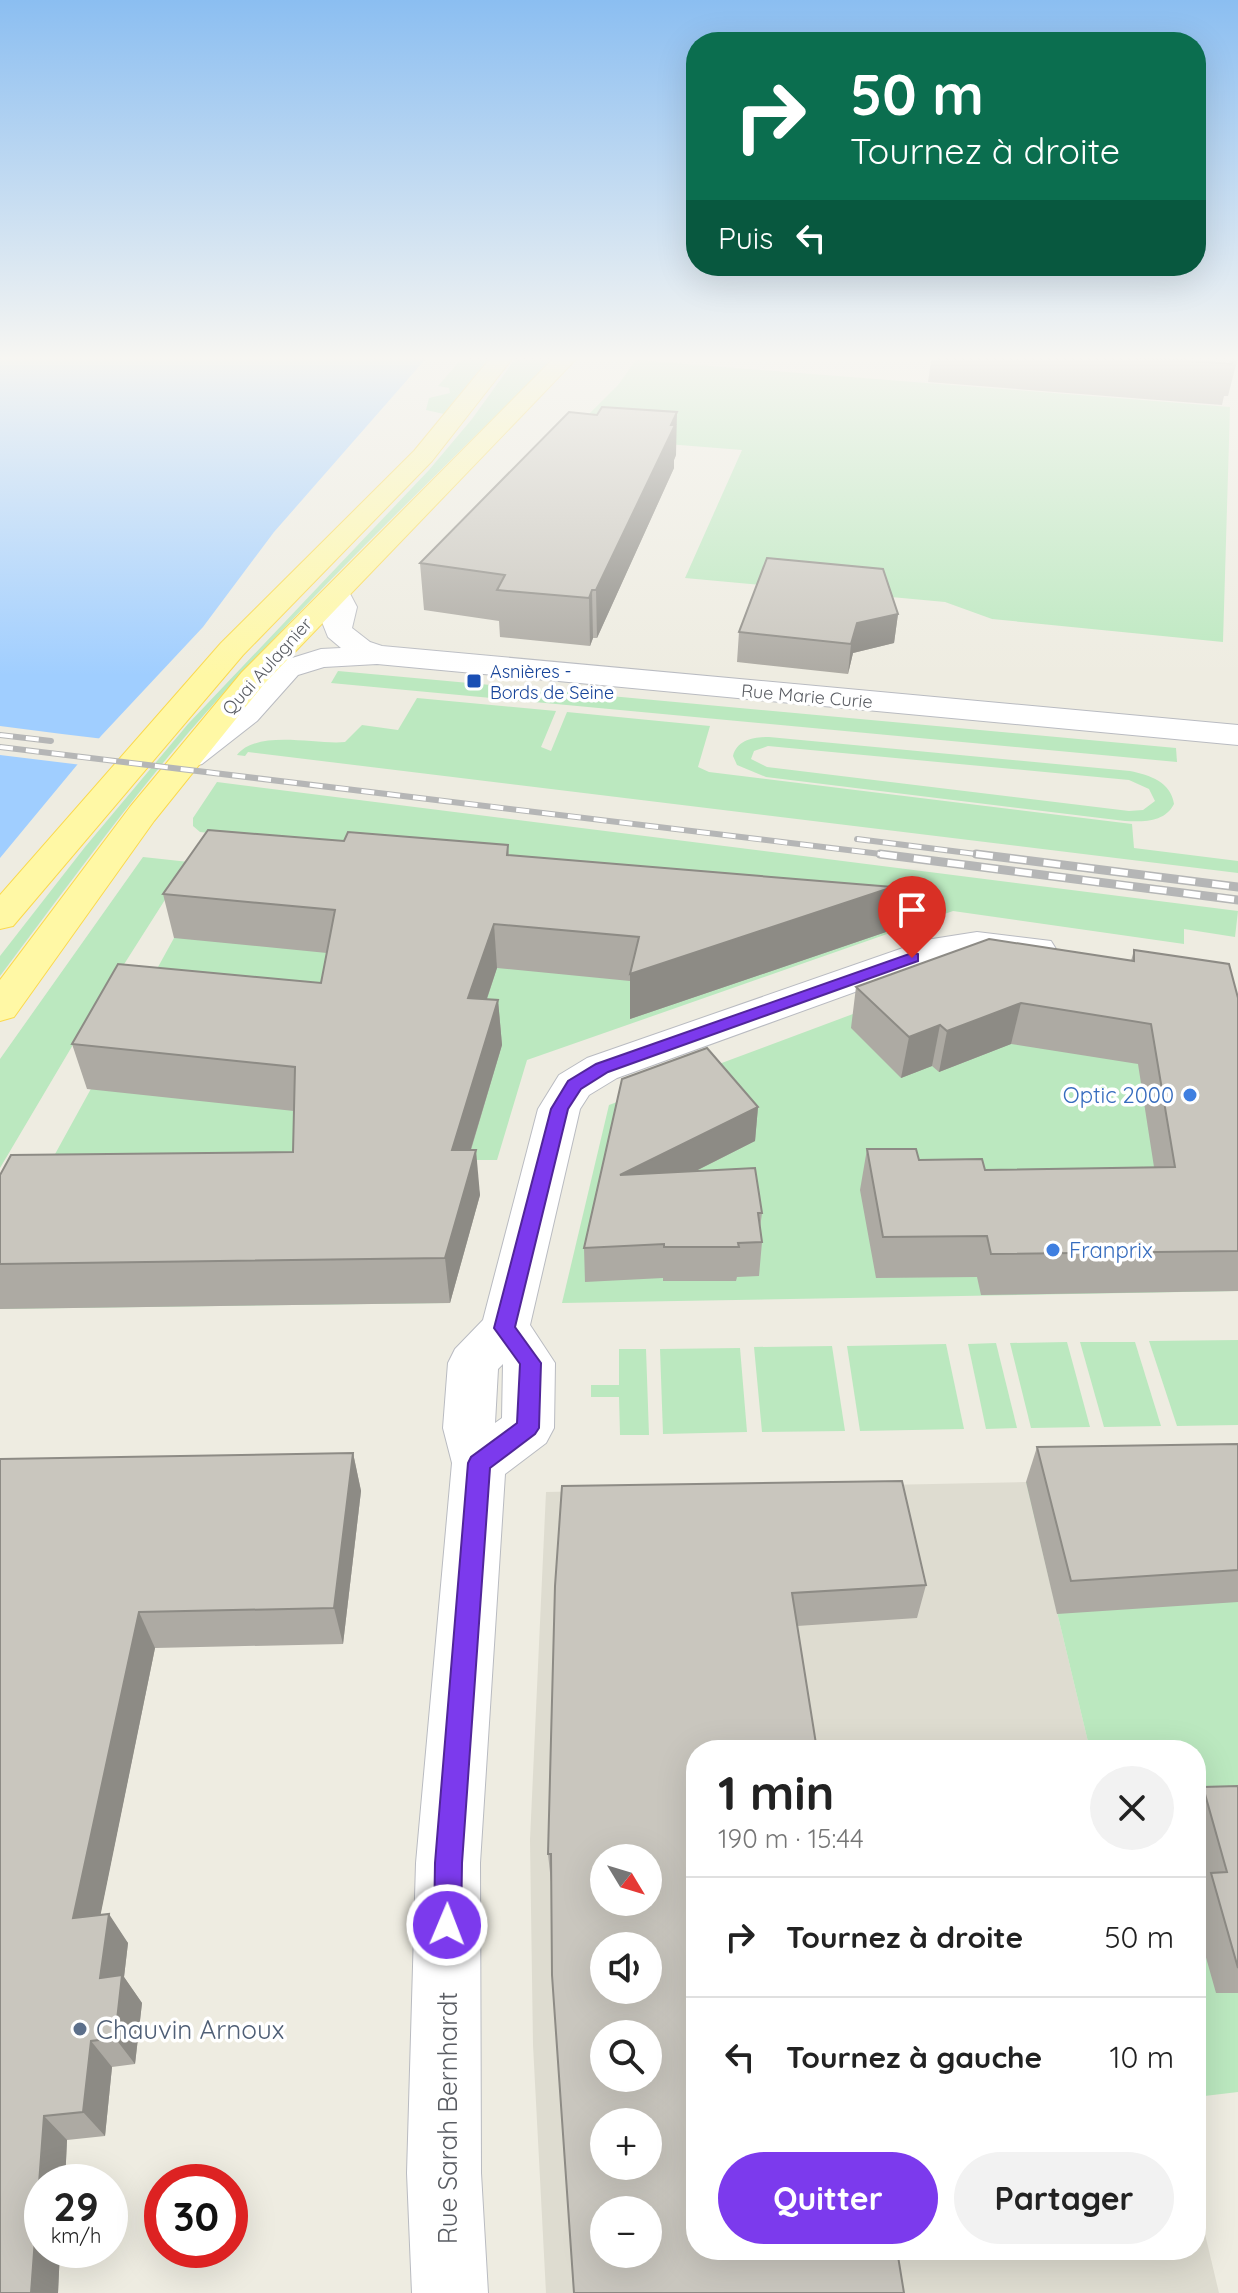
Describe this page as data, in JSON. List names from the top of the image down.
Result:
{
  "streets": {
    "main road": ["Quai Aulagnier"],
    "street": ["Rue Marie Curie", "Rue Sarah Bernhardt"]
  },
  "crossings": [
    ["Quai Aulagnier", "Rue Marie Curie"]
  ],
  "places": {
    "transit": ["Asnières - Bords de Seine"],
    "other": ["Optic 2000", "Franprix", "Chauvin Arnoux"]
  },
  "north": "bottom right",
  "page": {
    "turn": ["50 m", "Tournez à droite"],
    "then": "Puis",
    "heading": ["1 min", "190 m · 15:44"],
    "map_buttons": ["+", "−"],
    "list": [
      {
        "name": "Tournez à droite",
        "value": "50 m"
      },
      {
        "name": "Tournez à gauche",
        "value": "10 m"
      }
    ],
    "buttons": ["Quitter", "Partager"],
    "speed": "29 km/h",
    "limit": "30"
  }
}
